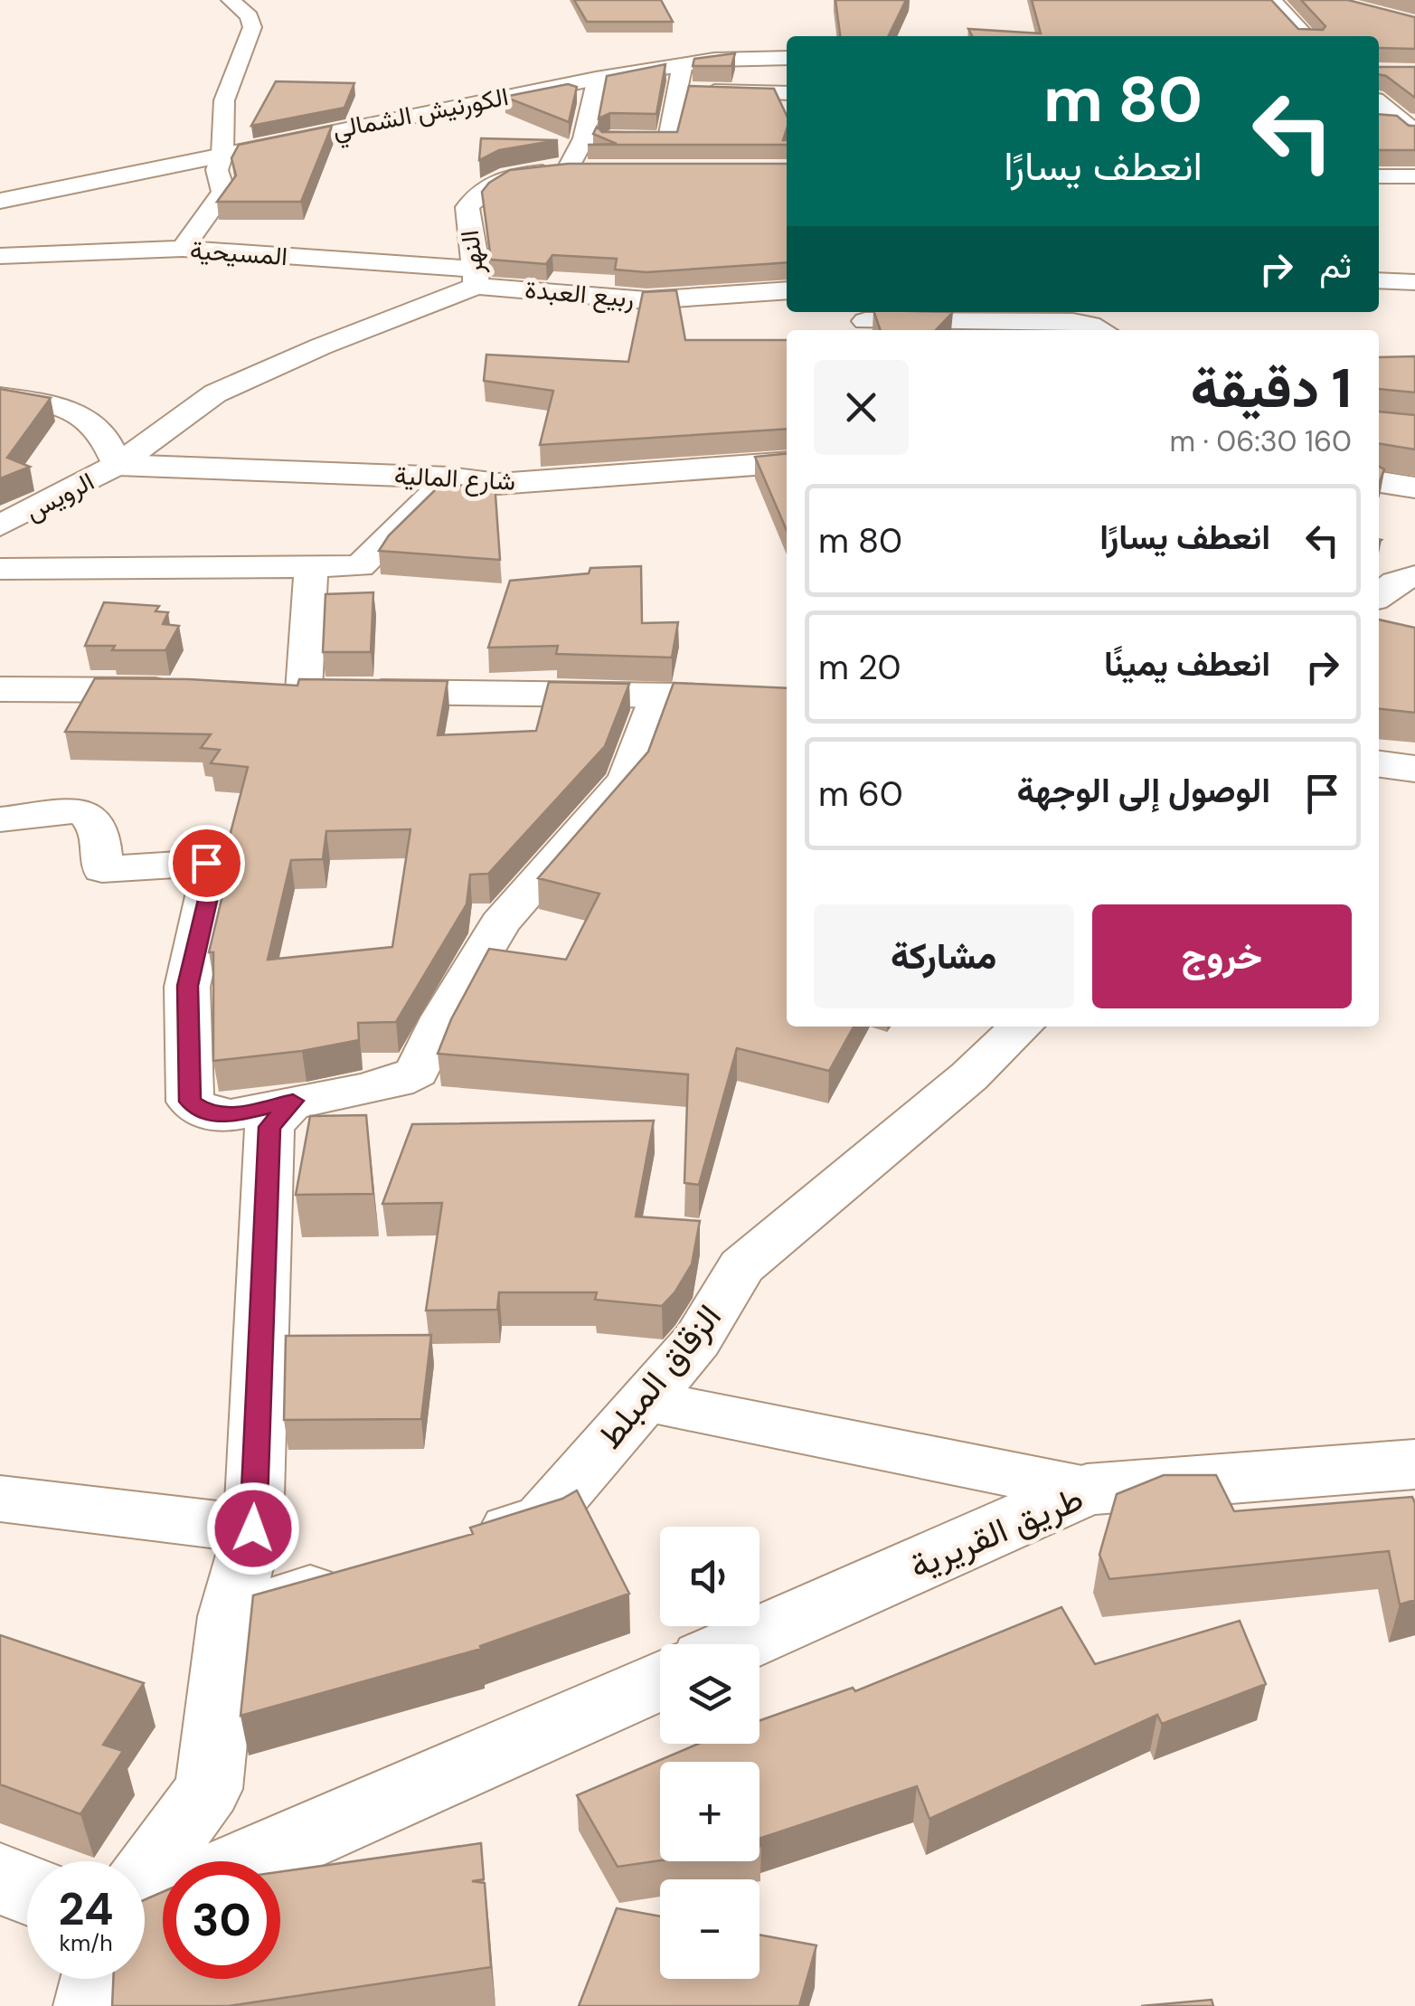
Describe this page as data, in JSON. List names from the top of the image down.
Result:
{
  "streets": {
    "street": [
      "الكورنيش الشمالي",
      "النهر",
      "المسيحية",
      "ربيع العبدة",
      "شارع المالية",
      "الرويس",
      "الزقاق المبلط",
      "طريق القريرية"
    ]
  },
  "crossings": [
    ["النهر", "المسيحية"],
    ["النهر", "ربيع العبدة"],
    ["النهر", "شارع المالية"],
    ["النهر", "الرويس"],
    ["المسيحية", "ربيع العبدة"],
    ["شارع المالية", "الرويس"]
  ],
  "page": {
    "turn": ["80 m", "انعطف يسارًا"],
    "then": "ثم",
    "heading": ["1 دقيقة", "160 m · 06:30"],
    "list": [
      {
        "name": "انعطف يسارًا",
        "value": "80 m"
      },
      {
        "name": "انعطف يمينًا",
        "value": "20 m"
      },
      {
        "name": "الوصول إلى الوجهة",
        "value": "60 m"
      }
    ],
    "buttons": ["خروج", "مشاركة"],
    "map_buttons": ["+", "−"],
    "speed": "24 km/h",
    "limit": "30"
  }
}
